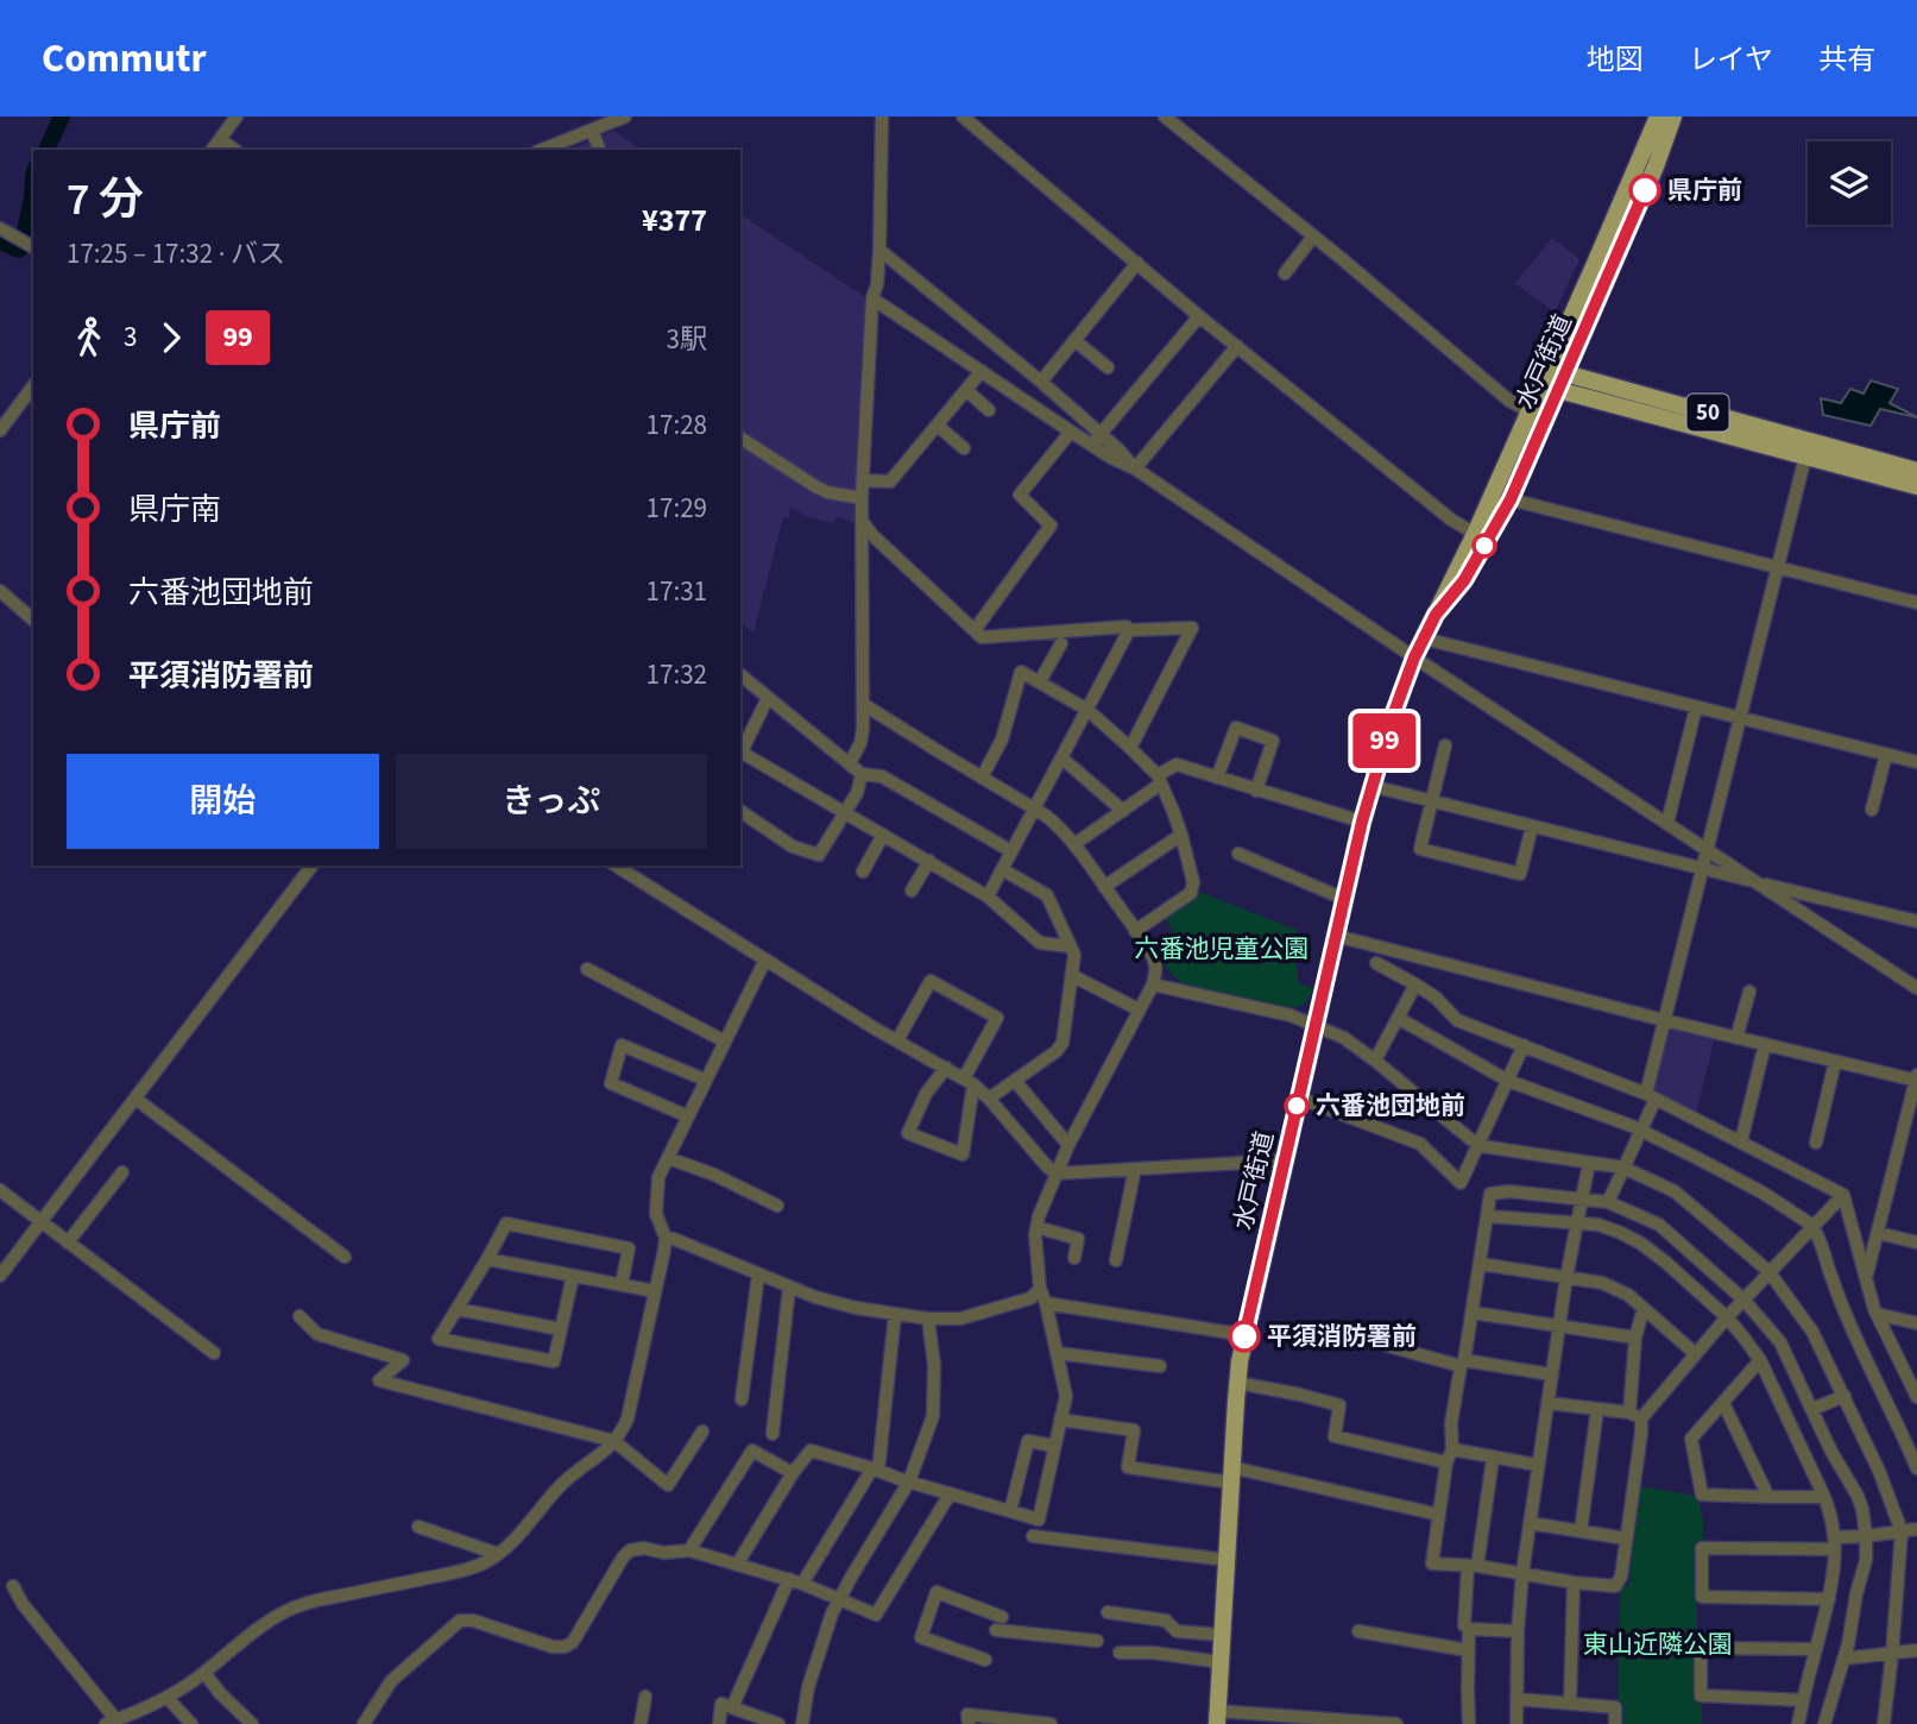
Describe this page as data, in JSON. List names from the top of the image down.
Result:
{
  "streets": {
    "main road": ["水戸街道", "50"]
  },
  "crossings": [
    ["水戸街道", "50"]
  ],
  "parks": ["六番池児童公園", "東山近隣公園"],
  "places": ["県庁前", "六番池団地前", "平須消防署前"],
  "lines": ["bus line 99"],
  "page": {
    "header": "Commutr",
    "nav": ["地図", "レイヤ", "共有"],
    "on_map": "99",
    "heading": ["7 分", "17:25 – 17:32 · バス", "¥377"],
    "legs": ["3", "99", "3駅"],
    "list": [
      {
        "name": "県庁前",
        "value": "17:28"
      },
      {
        "name": "県庁南",
        "value": "17:29"
      },
      {
        "name": "六番池団地前",
        "value": "17:31"
      },
      {
        "name": "平須消防署前",
        "value": "17:32"
      }
    ],
    "buttons": ["開始", "きっぷ"]
  }
}
